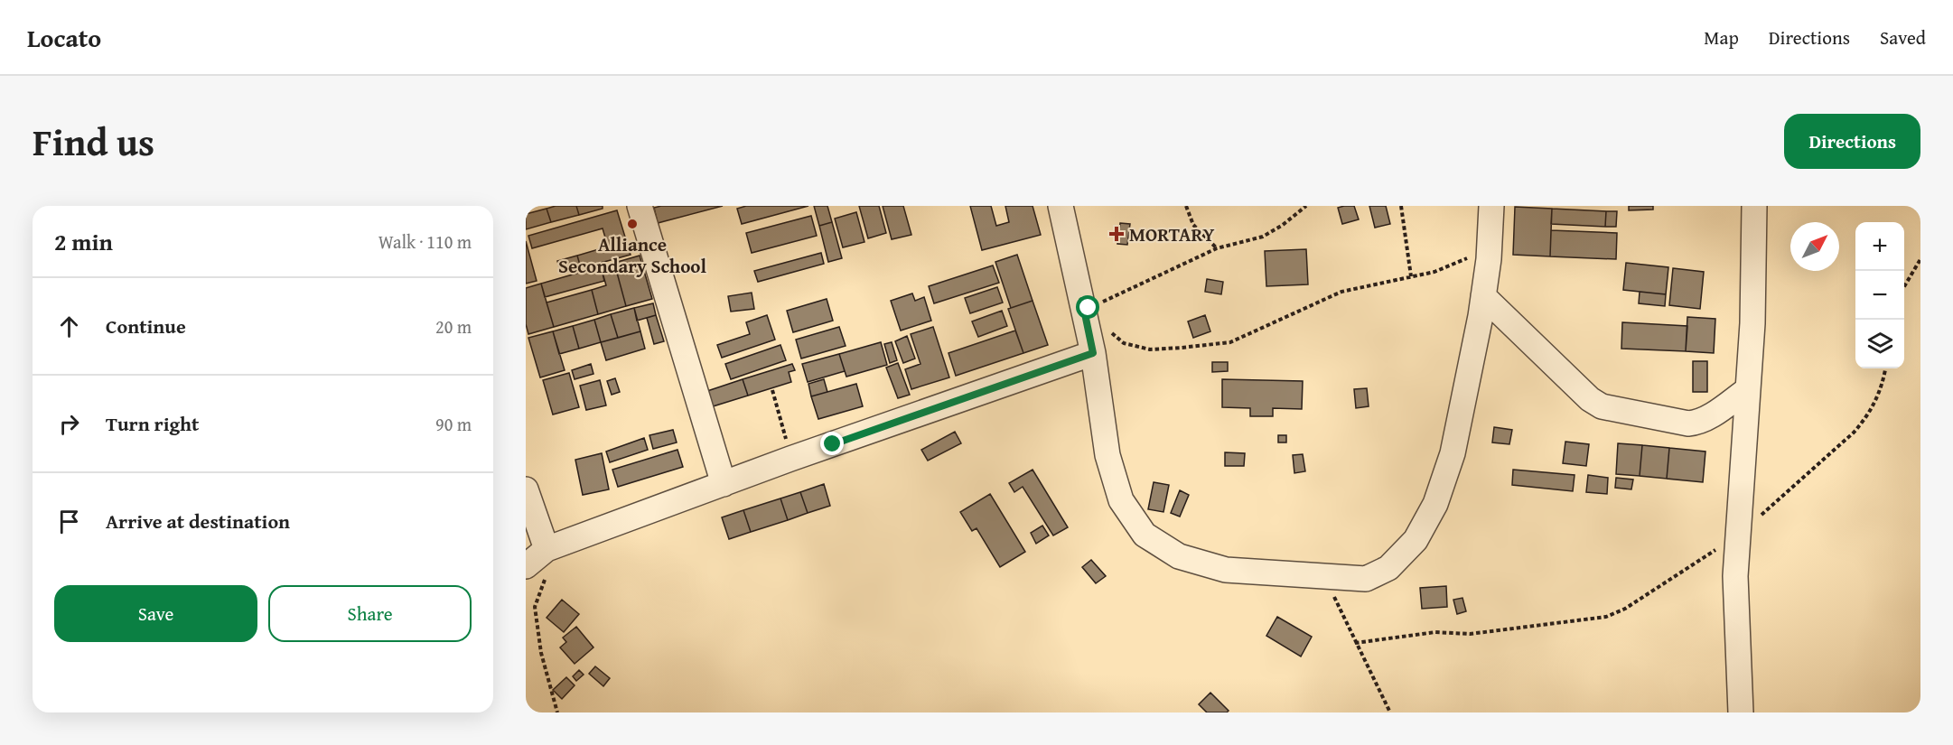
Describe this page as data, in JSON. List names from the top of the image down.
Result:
{
  "places": {
    "other": ["Alliance Secondary School"],
    "health": ["MORTARY"]
  },
  "north": "top right",
  "page": {
    "header": "Locato",
    "nav": ["Map", "Directions", "Saved"],
    "title": "Find us",
    "buttons": [
      "Directions",
      ["Save", "Share"]
    ],
    "heading": ["2 min", "Walk · 110 m"],
    "map_buttons": ["+", "−"],
    "list": [
      ["Continue", "20 m"],
      ["Turn right", "90 m"],
      "Arrive at destination"
    ]
  }
}
